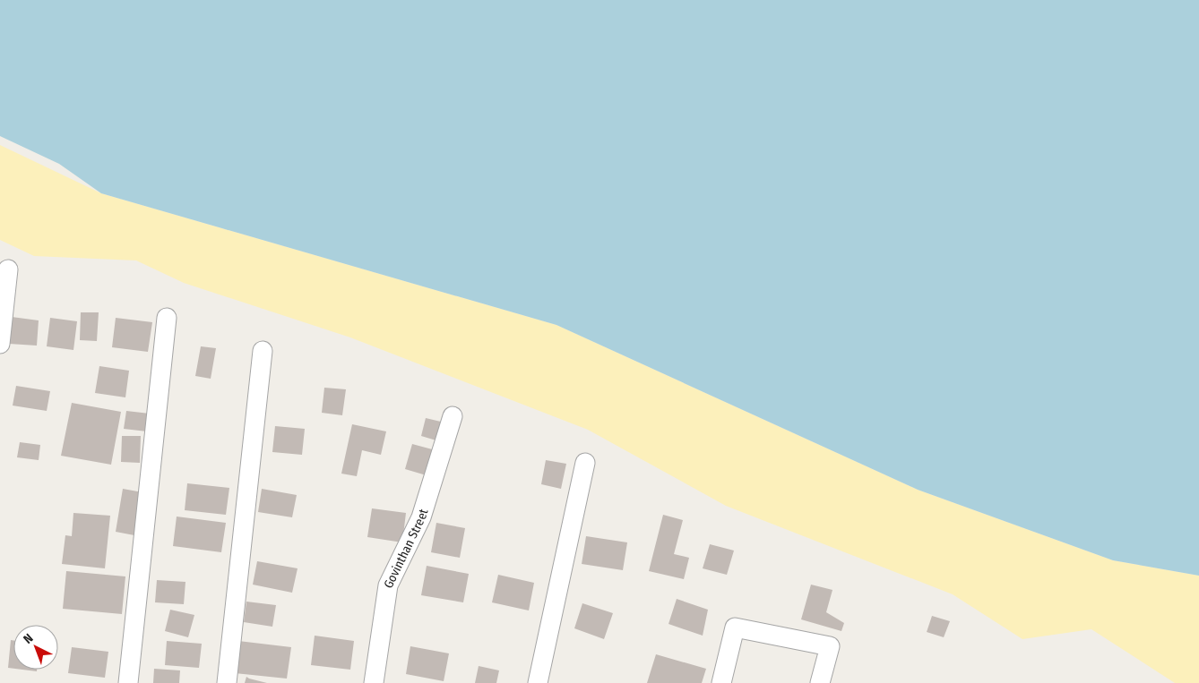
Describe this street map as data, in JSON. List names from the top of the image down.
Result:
{
  "streets": {
    "street": ["Govinthan Street"]
  },
  "north": "top left"
}
